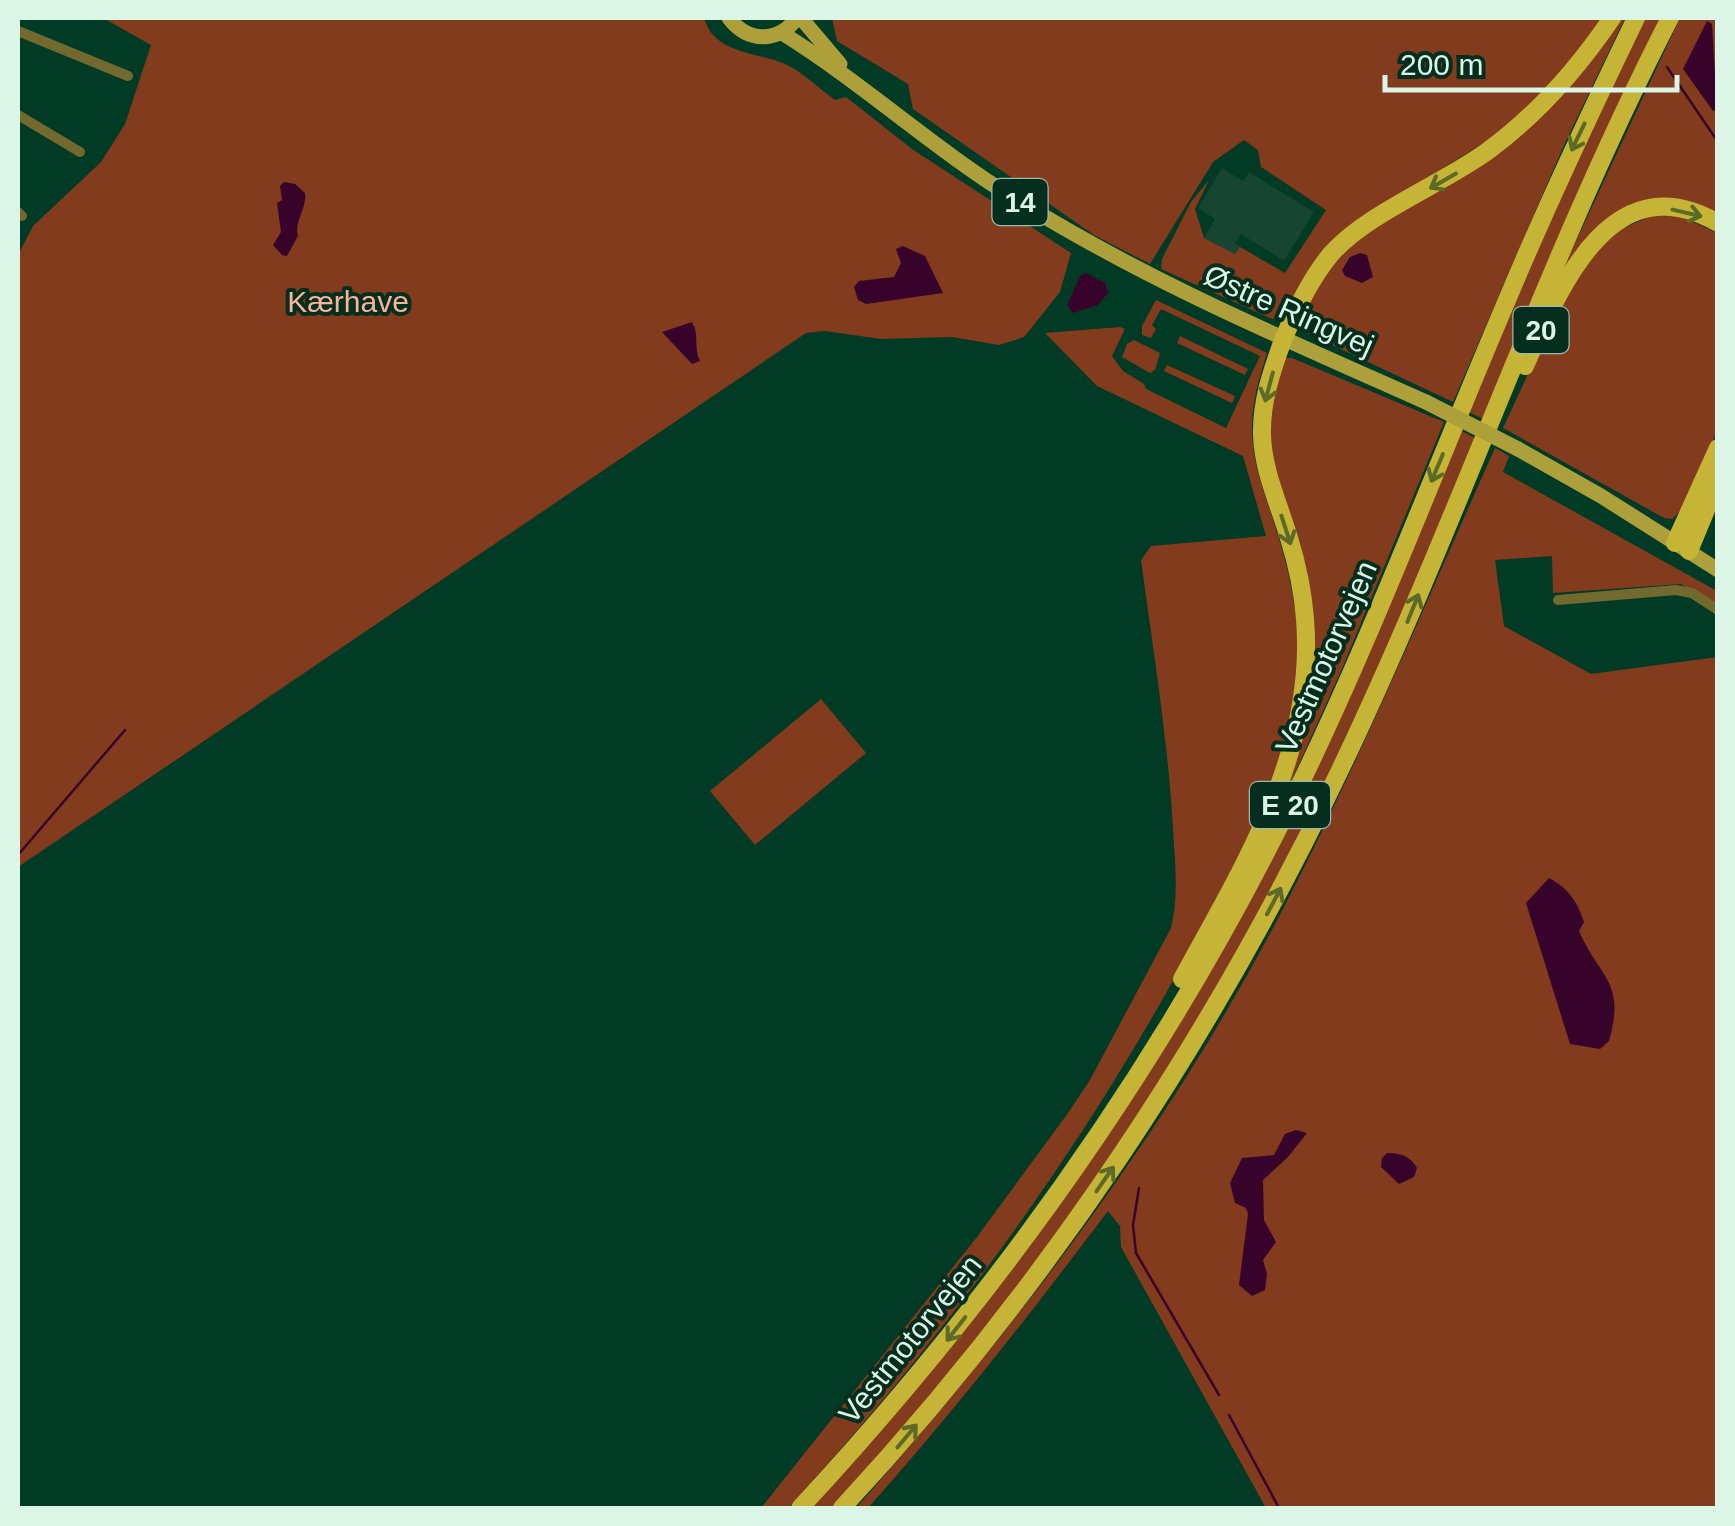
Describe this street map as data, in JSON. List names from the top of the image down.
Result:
{
  "streets": {
    "highway": ["20", "Vestmotorvejen", "E 20"],
    "main road": ["14", "Østre Ringvej"]
  },
  "crossings": [
    ["14", "Østre Ringvej"],
    ["Østre Ringvej", "E 20"],
    ["20", "Vestmotorvejen"],
    ["Vestmotorvejen", "E 20"]
  ],
  "parks": ["Kærhave"],
  "scale_bar": "200 m"
}
